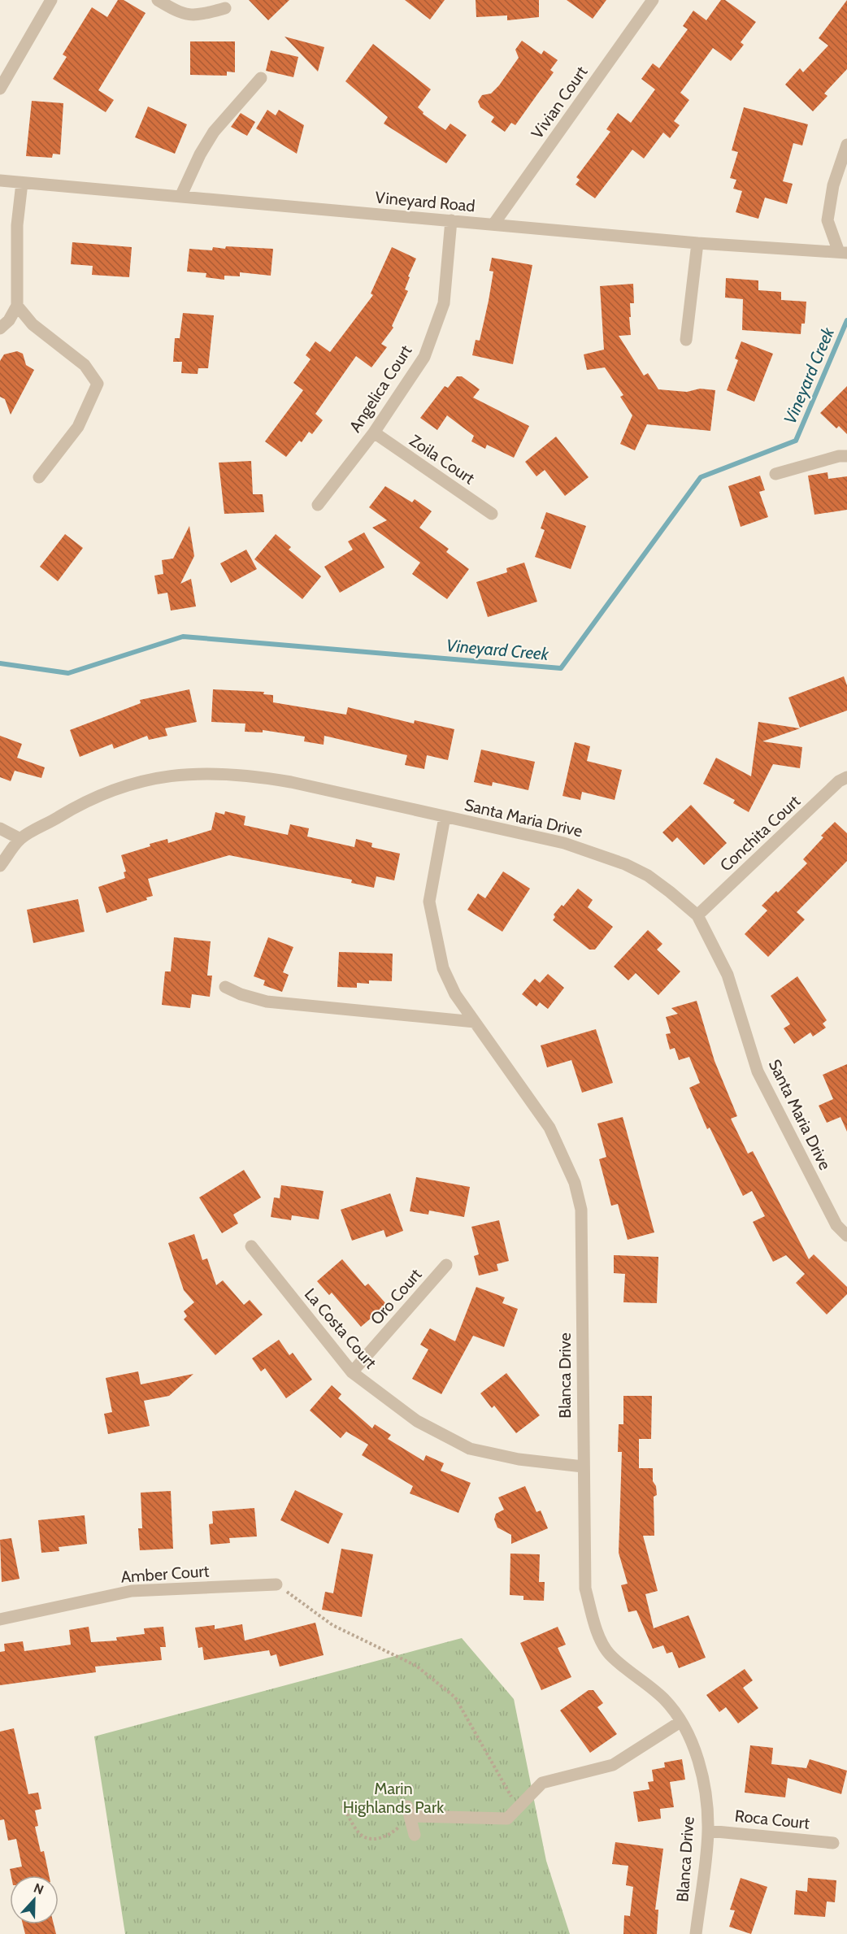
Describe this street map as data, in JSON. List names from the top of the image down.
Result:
{
  "streets": {
    "street": [
      "Vivian Court",
      "Vineyard Road",
      "Angelica Court",
      "Zoila Court",
      "Santa Maria Drive",
      "Conchita Court",
      "Oro Court",
      "La Costa Court",
      "Blanca Drive",
      "Amber Court",
      "Roca Court"
    ]
  },
  "crossings": [
    ["Vivian Court", "Vineyard Road"],
    ["Vineyard Road", "Angelica Court"],
    ["Angelica Court", "Zoila Court"],
    ["Santa Maria Drive", "Conchita Court"],
    ["Santa Maria Drive", "Blanca Drive"],
    ["Oro Court", "La Costa Court"],
    ["La Costa Court", "Blanca Drive"],
    ["Blanca Drive", "Roca Court"]
  ],
  "water": ["Vineyard Creek"],
  "parks": ["Marin Highlands Park"],
  "north": "top"
}
